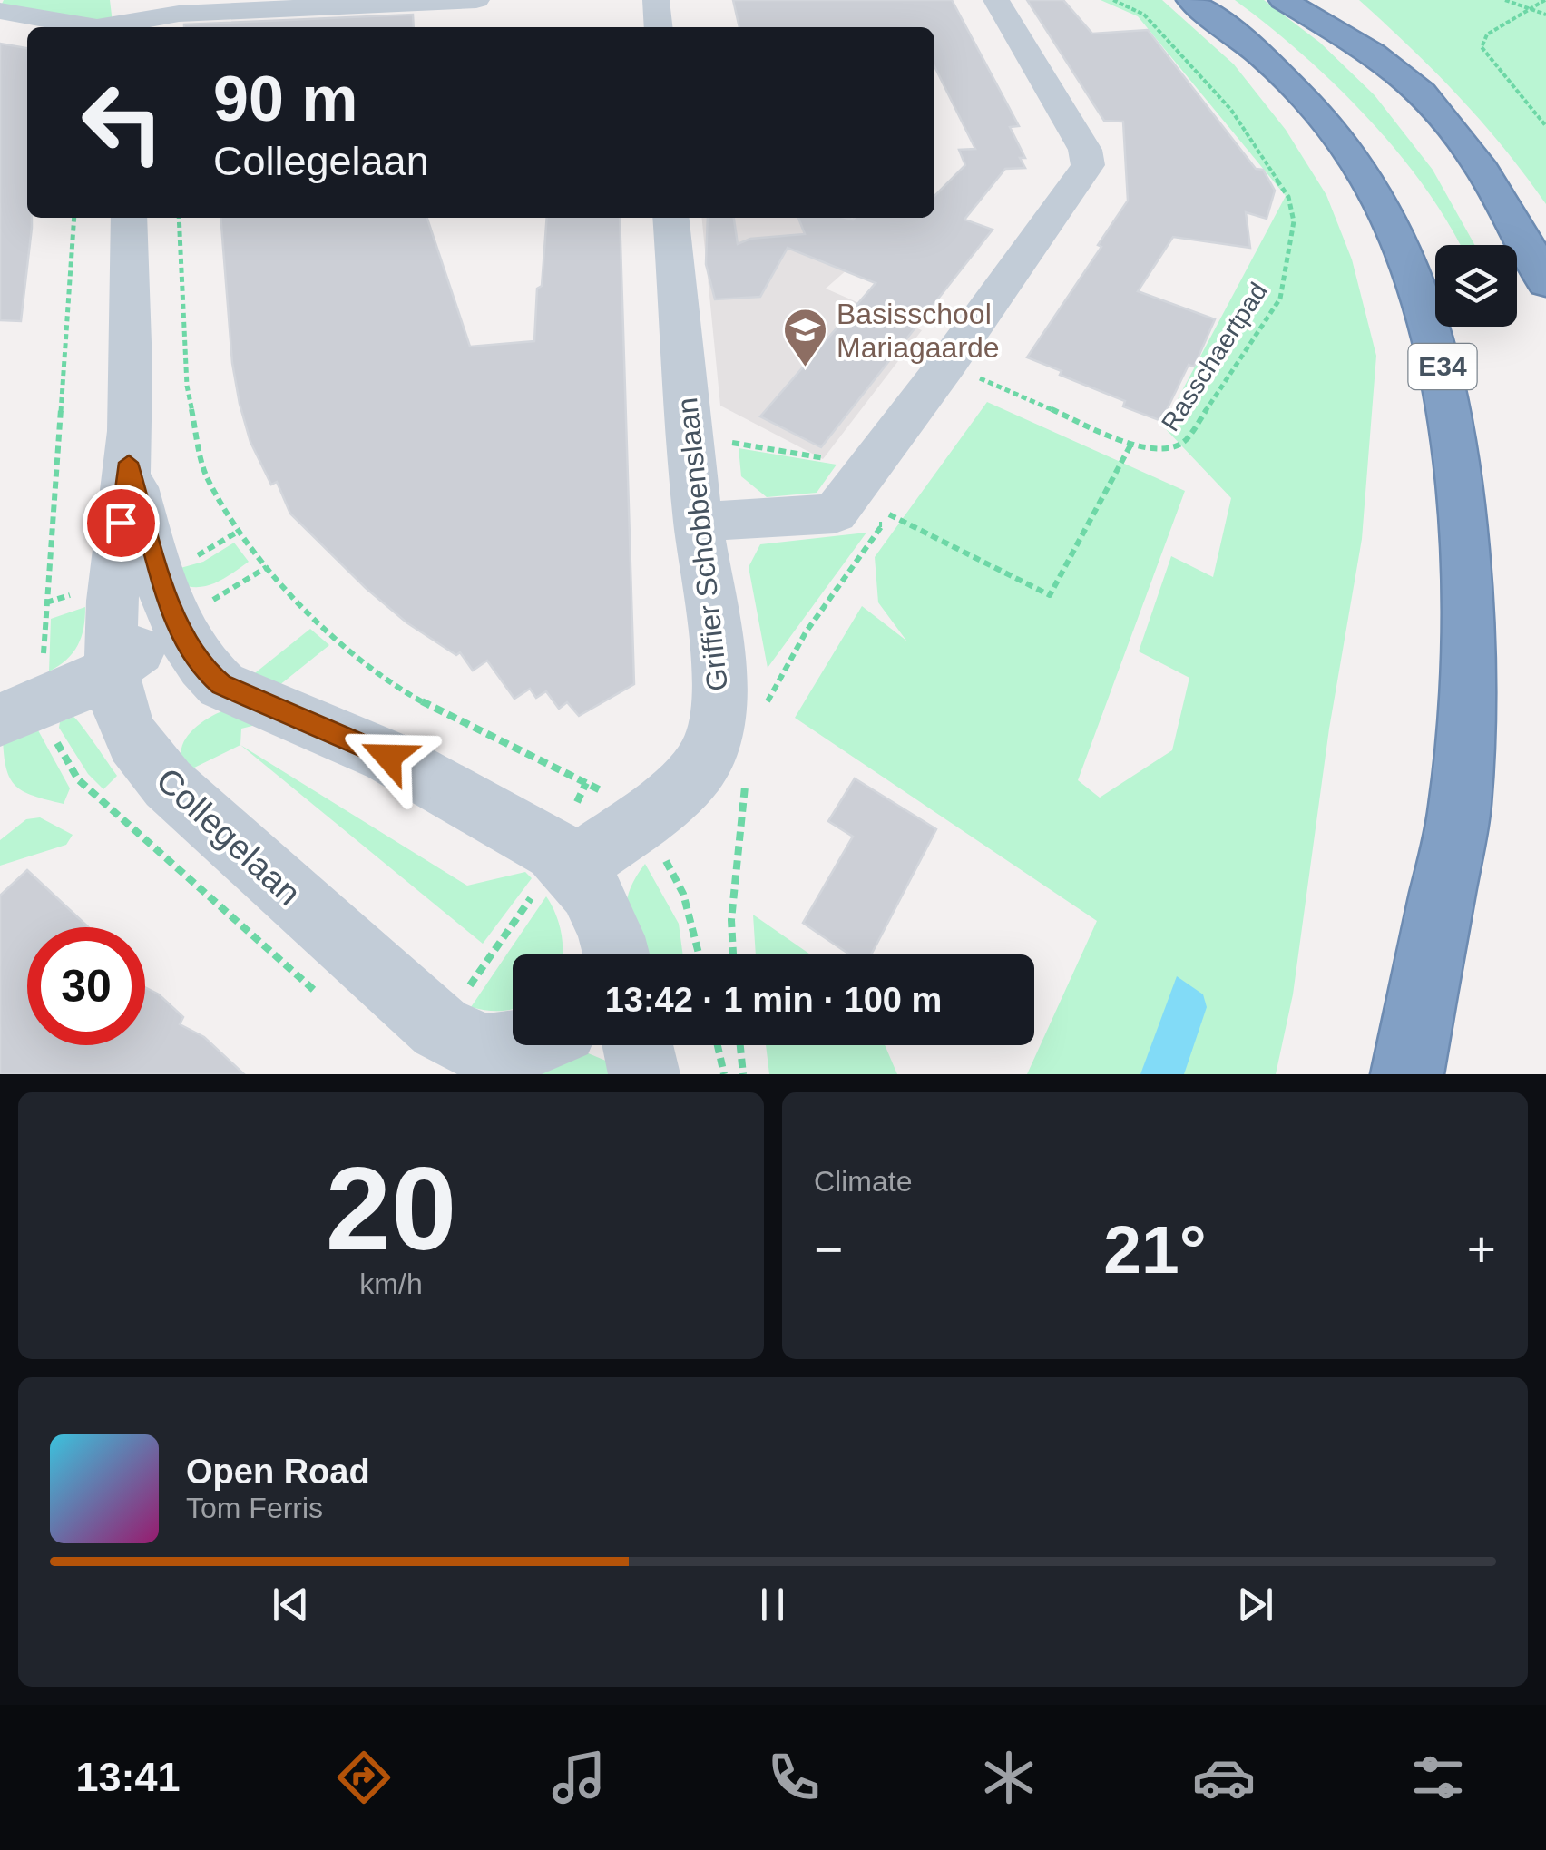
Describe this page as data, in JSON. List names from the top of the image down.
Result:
{
  "streets": {
    "highway": ["E34"],
    "street": ["Griffier Schobbenslaan", "Collegelaan"],
    "path": ["Rasschaertpad"]
  },
  "crossings": [
    ["Griffier Schobbenslaan", "Collegelaan"]
  ],
  "places": {
    "school or university": ["Basisschool Mariagaarde"]
  },
  "page": {
    "turn": ["90 m", "Collegelaan"],
    "limit": "30",
    "trip": "13:42 · 1 min · 100 m",
    "tile": [
      ["20", "km/h"],
      "Climate"
    ],
    "heat": ["−", "21°", "+"],
    "song": ["Open Road", "Tom Ferris"],
    "tabs": "13:41"
  }
}
